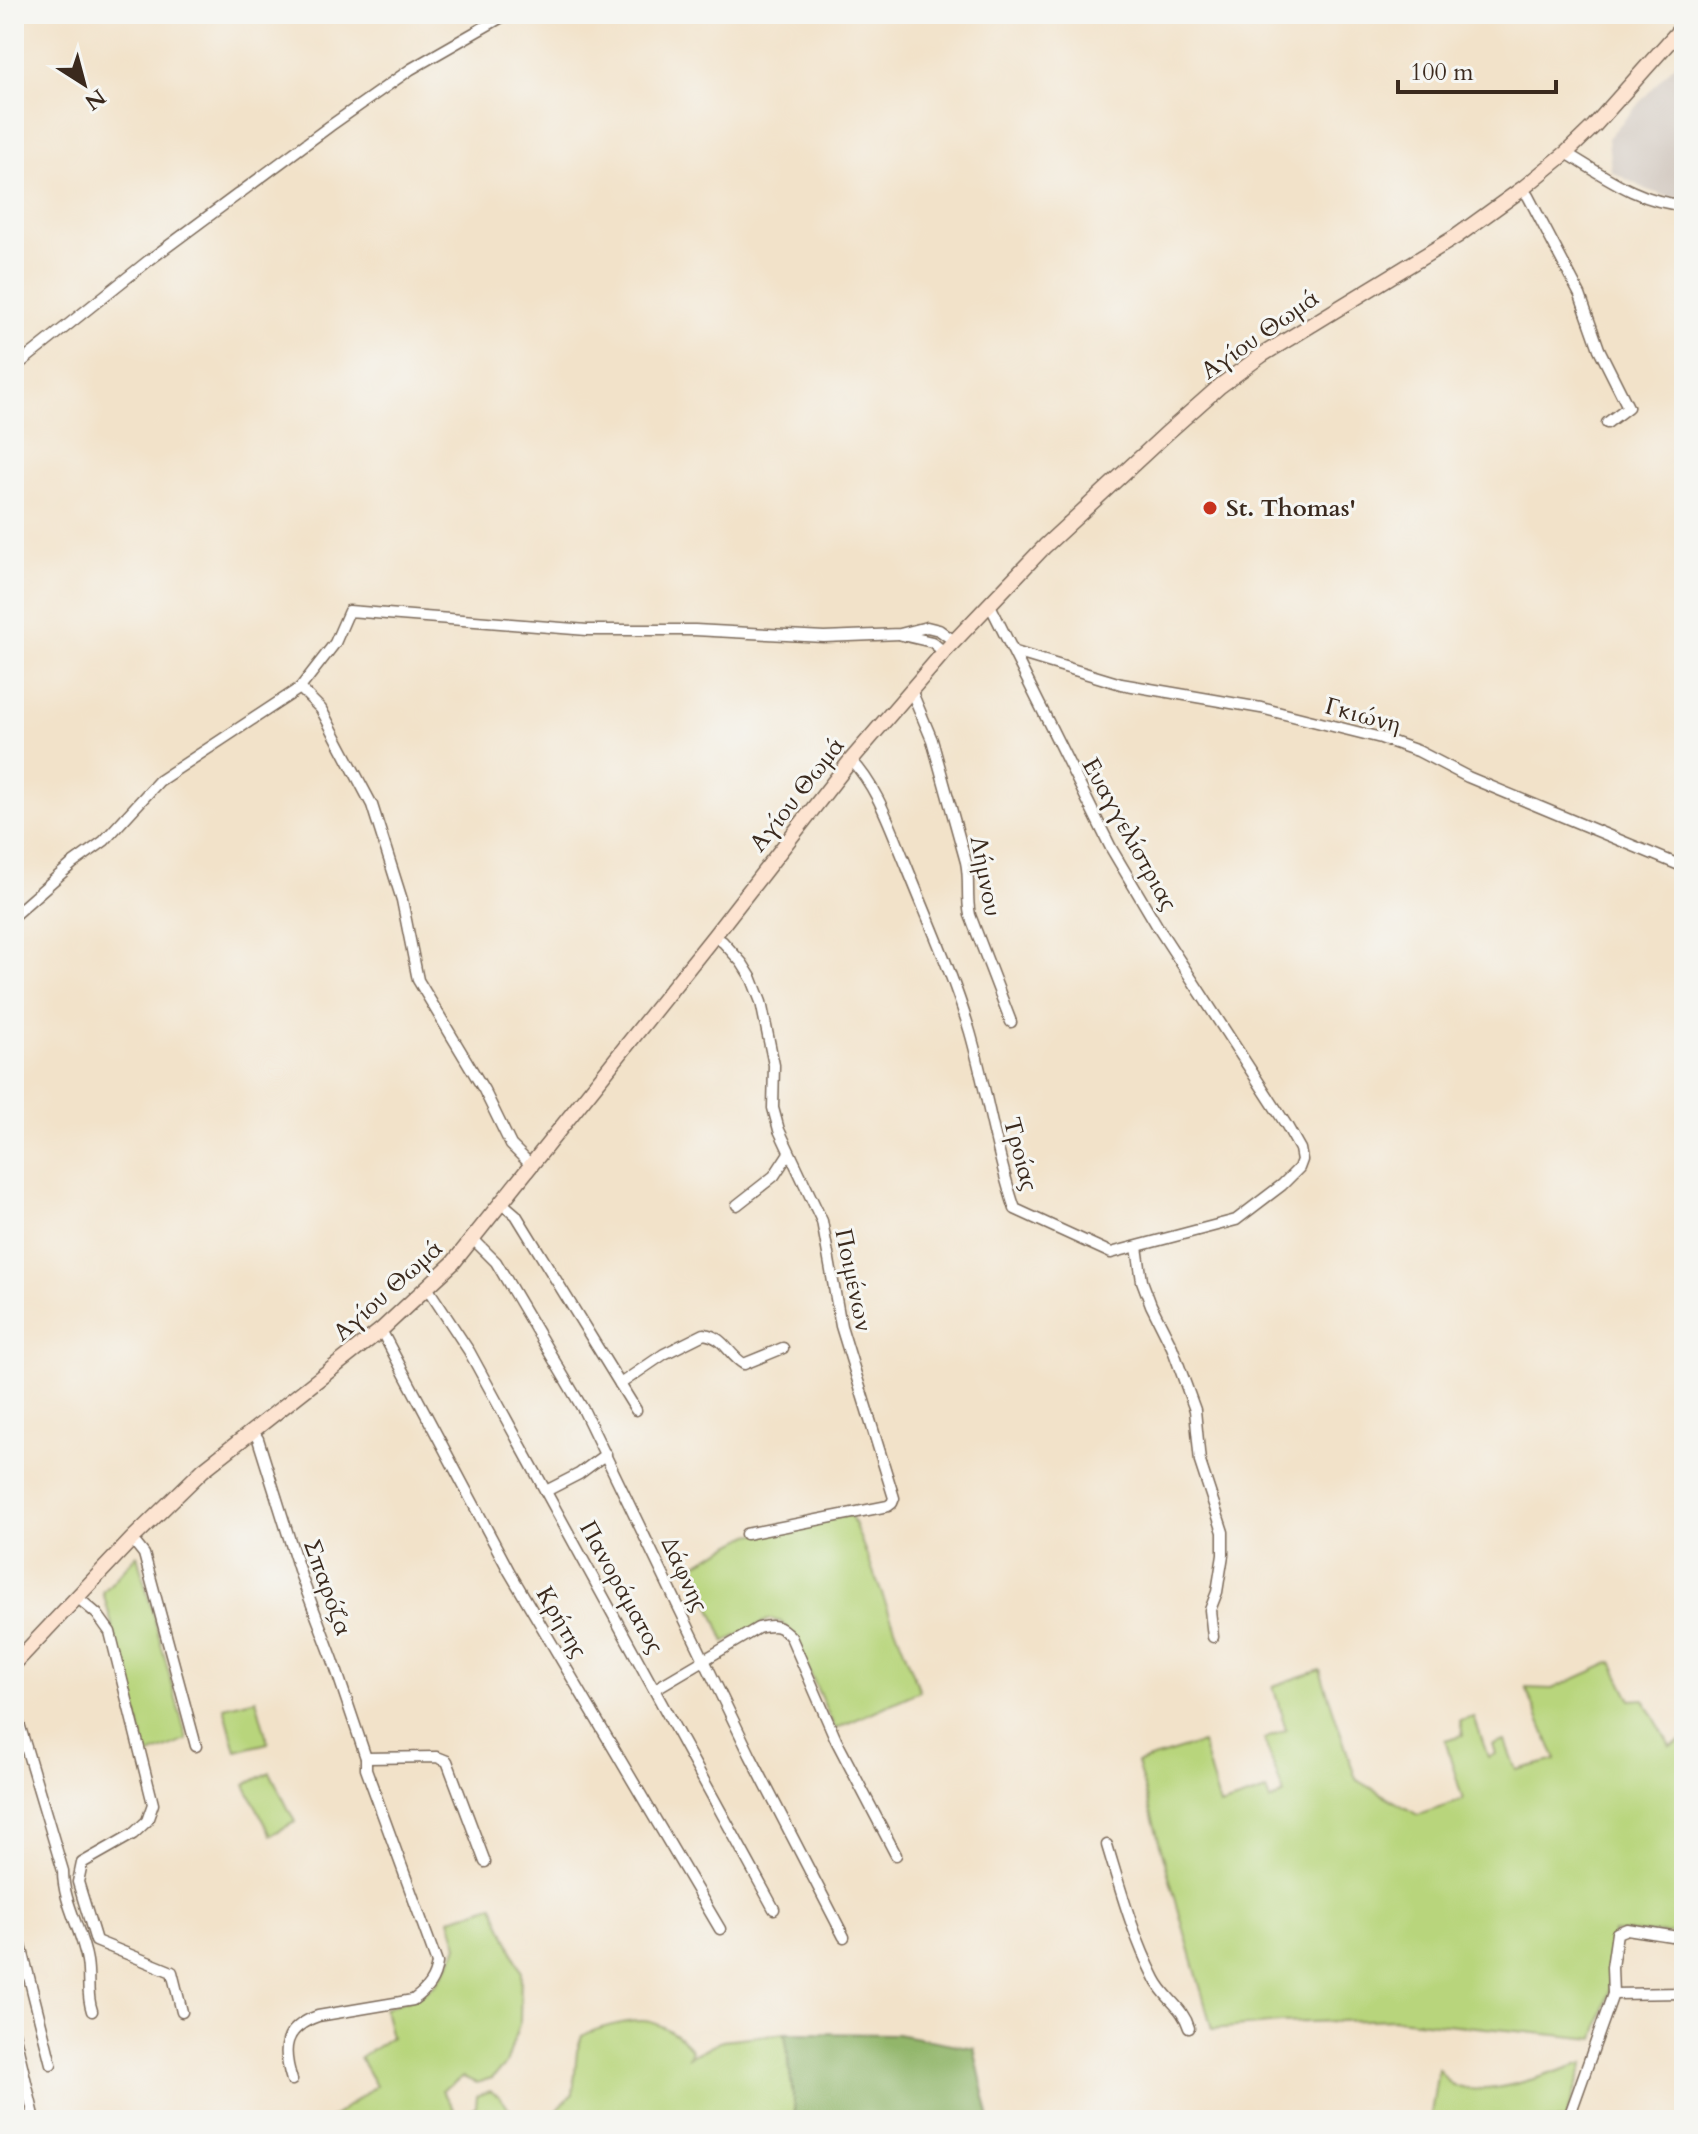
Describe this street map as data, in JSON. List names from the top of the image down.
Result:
{
  "streets": {
    "main road": ["Αγίου Θωμά"],
    "street": [
      "Γκιώνη",
      "Ευαγγελίστριας",
      "Λήμνου",
      "Τροίας",
      "Ποιμένων",
      "Δάφνης",
      "Σπαρόζα",
      "Πανοράματος",
      "Κρήτης"
    ]
  },
  "crossings": [
    ["Αγίου Θωμά", "Ευαγγελίστριας"],
    ["Αγίου Θωμά", "Λήμνου"],
    ["Αγίου Θωμά", "Τροίας"],
    ["Αγίου Θωμά", "Ποιμένων"],
    ["Αγίου Θωμά", "Δάφνης"],
    ["Αγίου Θωμά", "Σπαρόζα"],
    ["Αγίου Θωμά", "Πανοράματος"],
    ["Αγίου Θωμά", "Κρήτης"],
    ["Γκιώνη", "Ευαγγελίστριας"],
    ["Ευαγγελίστριας", "Τροίας"]
  ],
  "places": ["St. Thomas'"],
  "scale_bar": "100 m",
  "north": "bottom right"
}
